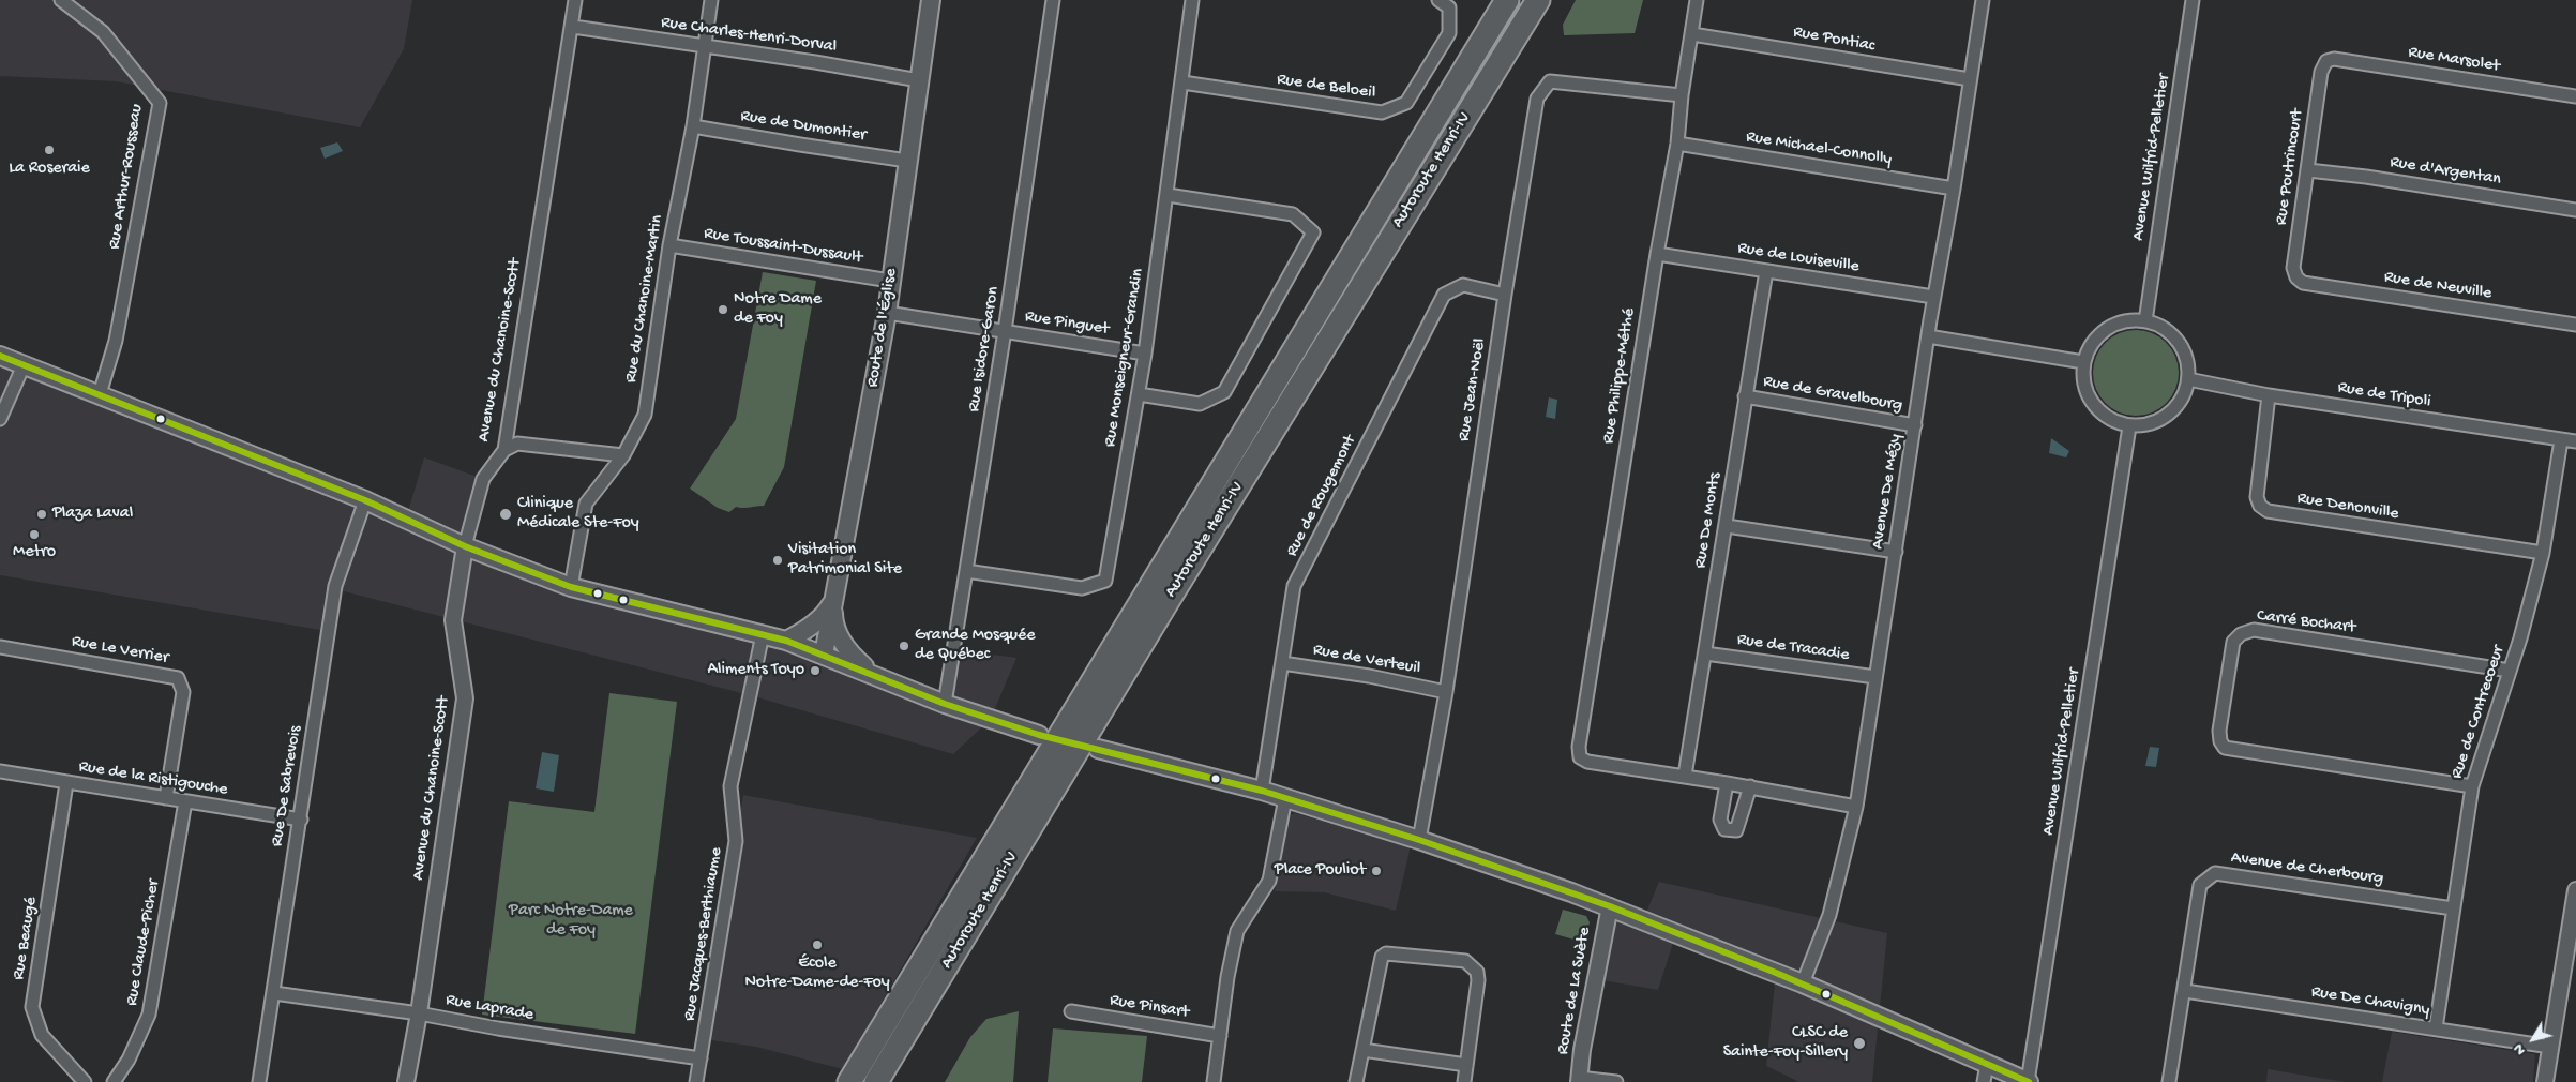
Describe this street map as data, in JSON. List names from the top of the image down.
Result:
{
  "streets": {
    "highway": ["Autoroute Henri-IV"],
    "main road": ["Route de l'Église"],
    "street": [
      "Rue Charles-Henri-Dorval",
      "Rue Pontiac",
      "Rue Marsolet",
      "Rue de Beloeil",
      "Rue de Dumontier",
      "Rue Michael-Connolly",
      "Avenue Wilfrid-Pelletier",
      "Rue Poutrincourt",
      "Rue d'Argentan",
      "Rue Arthur-Rousseau",
      "Rue Toussaint-Dussault",
      "Rue de Louiseville",
      "Rue de Neuville",
      "Rue du Chanoine-Martin",
      "Rue Pinguet",
      "Rue Isidore-Garon",
      "Avenue du Chanoine-Scott",
      "Rue Monseigneur-Grandin",
      "Rue Philippe-Méthé",
      "Rue Jean-Noël",
      "Rue de Gravelbourg",
      "Rue de Tripoli",
      "Avenue De Mézy",
      "Rue de Rougemont",
      "Rue Denonville",
      "Rue De Monts",
      "Carré Bochart",
      "Rue de Tracadie",
      "Rue Le Verrier",
      "Rue de Verteuil",
      "Rue de Contrecoeur",
      "Rue de la Ristigouche",
      "Rue De Sabrevois",
      "Avenue de Cherbourg",
      "Rue Jacques-Berthiaume",
      "Rue Beaugé",
      "Rue Claude-Picher",
      "Route de La Suète",
      "Rue De Chavigny",
      "Rue Pinsart",
      "Rue Laprade"
    ]
  },
  "crossings": [
    ["Rue Charles-Henri-Dorval", "Rue du Chanoine-Martin"],
    ["Rue Charles-Henri-Dorval", "Route de l'Église"],
    ["Rue Charles-Henri-Dorval", "Avenue du Chanoine-Scott"],
    ["Rue Pontiac", "Rue Philippe-Méthé"],
    ["Rue Pontiac", "Avenue De Mézy"],
    ["Rue Marsolet", "Rue Poutrincourt"],
    ["Rue de Beloeil", "Rue Monseigneur-Grandin"],
    ["Rue de Dumontier", "Rue du Chanoine-Martin"],
    ["Rue de Dumontier", "Route de l'Église"],
    ["Rue Michael-Connolly", "Rue Philippe-Méthé"],
    ["Rue Michael-Connolly", "Avenue De Mézy"],
    ["Avenue Wilfrid-Pelletier", "Rue de Tripoli"],
    ["Rue Poutrincourt", "Rue d'Argentan"],
    ["Rue Poutrincourt", "Rue de Neuville"],
    ["Rue Toussaint-Dussault", "Rue du Chanoine-Martin"],
    ["Rue Toussaint-Dussault", "Route de l'Église"],
    ["Rue de Louiseville", "Rue Philippe-Méthé"],
    ["Rue de Louiseville", "Avenue De Mézy"],
    ["Rue de Louiseville", "Rue De Monts"],
    ["Rue Pinguet", "Route de l'Église"],
    ["Rue Pinguet", "Rue Isidore-Garon"],
    ["Rue Pinguet", "Rue Monseigneur-Grandin"],
    ["Rue Isidore-Garon", "Rue Monseigneur-Grandin"],
    ["Avenue du Chanoine-Scott", "Rue Laprade"],
    ["Rue Philippe-Méthé", "Rue Jean-Noël"],
    ["Rue Philippe-Méthé", "Rue De Monts"],
    ["Rue Jean-Noël", "Rue de Rougemont"],
    ["Rue Jean-Noël", "Rue de Verteuil"],
    ["Rue de Gravelbourg", "Avenue De Mézy"],
    ["Rue de Gravelbourg", "Rue De Monts"],
    ["Rue de Tripoli", "Rue Denonville"],
    ["Rue de Tripoli", "Rue de Contrecoeur"],
    ["Avenue De Mézy", "Rue de Tracadie"],
    ["Rue de Rougemont", "Rue de Verteuil"],
    ["Rue Denonville", "Rue de Contrecoeur"],
    ["Rue De Monts", "Rue de Tracadie"],
    ["Carré Bochart", "Rue de Contrecoeur"],
    ["Rue Le Verrier", "Rue de la Ristigouche"],
    ["Rue de Contrecoeur", "Avenue de Cherbourg"],
    ["Rue de Contrecoeur", "Rue De Chavigny"],
    ["Rue de la Ristigouche", "Rue De Sabrevois"],
    ["Rue de la Ristigouche", "Rue Beaugé"],
    ["Rue de la Ristigouche", "Rue Claude-Picher"],
    ["Rue De Sabrevois", "Rue Laprade"],
    ["Avenue de Cherbourg", "Rue De Chavigny"],
    ["Rue Jacques-Berthiaume", "Rue Laprade"]
  ],
  "parks": ["Parc Notre-Dame de Foy"],
  "places": [
    "La Roseraie",
    "Notre Dame de Foy",
    "Plaza Laval",
    "Clinique Médicale Ste-Foy",
    "Metro",
    "Visitation Patrimonial Site",
    "Grande Mosquée de Québec",
    "Aliments Toyo",
    "Place Pouliot",
    "École Notre-Dame-de-Foy",
    "CLSC de Sainte-Foy-Sillery"
  ],
  "north": "bottom left"
}
